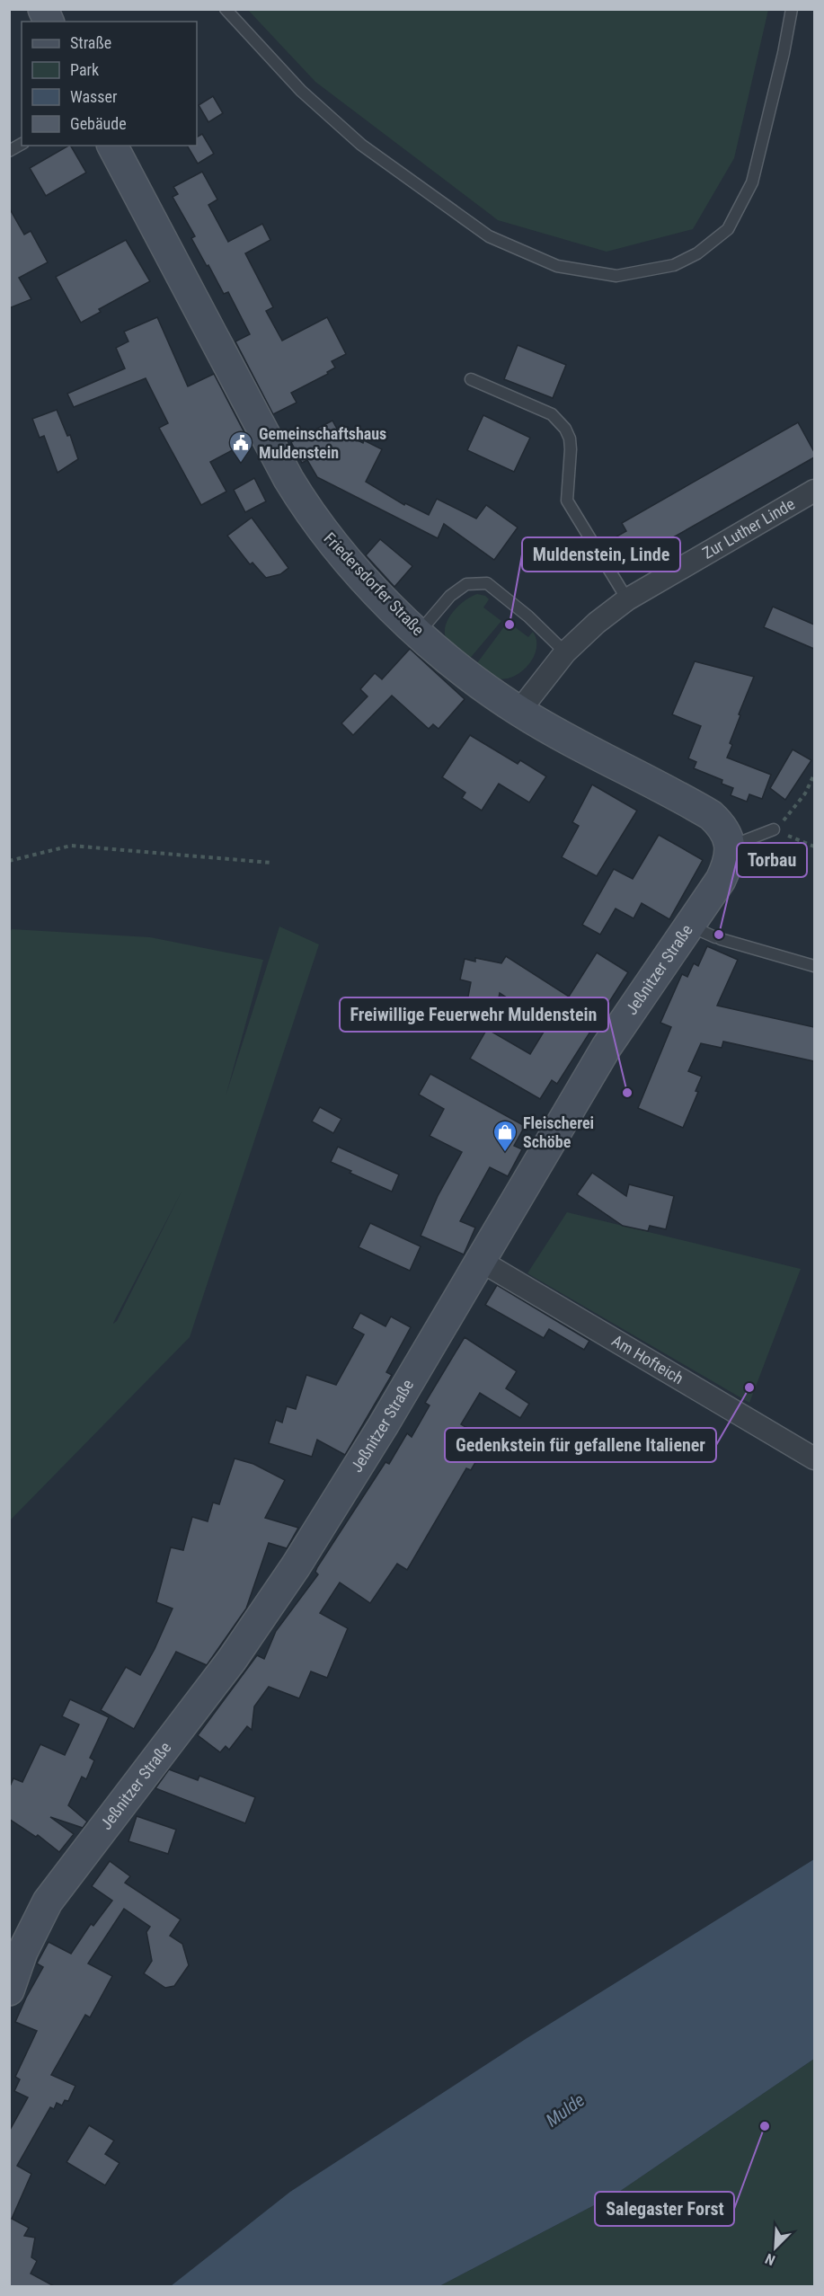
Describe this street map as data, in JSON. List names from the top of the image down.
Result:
{
  "streets": {
    "main road": ["Friedersdorfer Straße", "Jeßnitzer Straße"],
    "street": ["Zur Luther Linde", "Am Hofteich"]
  },
  "crossings": [
    ["Zur Luther Linde", "Friedersdorfer Straße"],
    ["Friedersdorfer Straße", "Jeßnitzer Straße"],
    ["Jeßnitzer Straße", "Am Hofteich"]
  ],
  "water": ["Mulde"],
  "places": {
    "public building": ["Gemeinschaftshaus Muldenstein"],
    "other": [
      "Muldenstein, Linde",
      "Torbau",
      "Freiwillige Feuerwehr Muldenstein",
      "Gedenkstein für gefallene Italiener",
      "Salegaster Forst"
    ],
    "shop": ["Fleischerei Schöbe"]
  },
  "legend": [
    "Straße",
    "Park",
    "Wasser",
    "Gebäude"
  ],
  "north": "bottom left"
}
